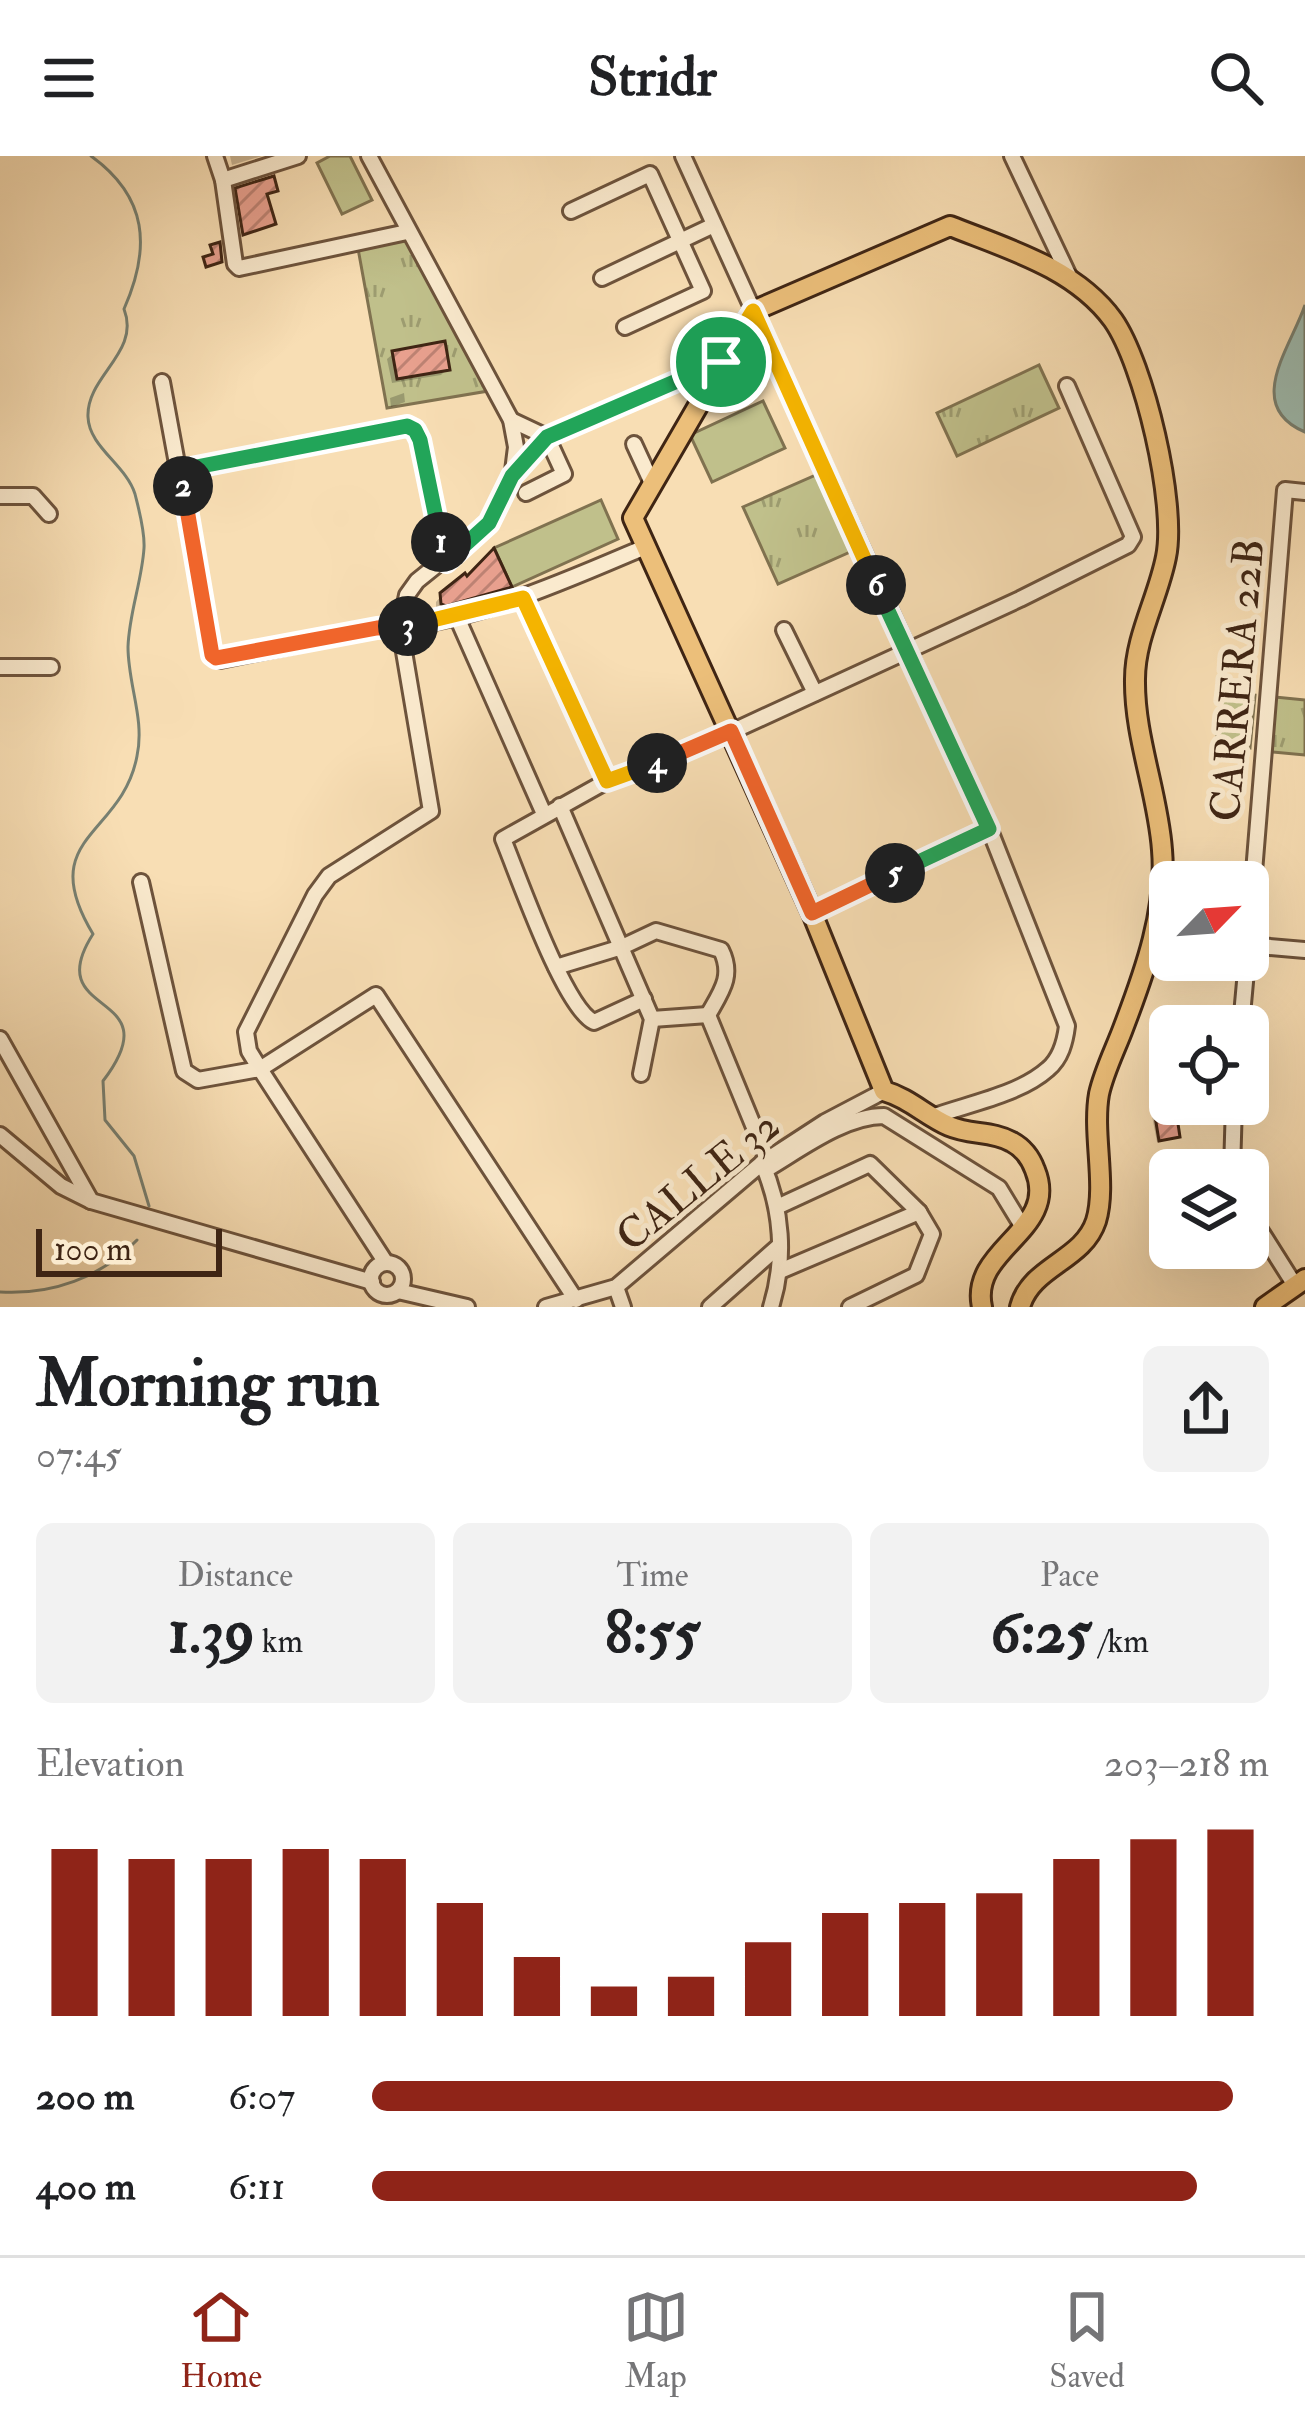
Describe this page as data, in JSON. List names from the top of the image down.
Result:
{
  "streets": {
    "street": ["CARRERA 22B", "CALLE 32"]
  },
  "scale_bar": "100 m",
  "north": "top right",
  "page": {
    "header": "Stridr",
    "pins": [
      "2",
      "1",
      "6",
      "3",
      "4",
      "5"
    ],
    "scale": "100 m",
    "heading": ["Morning run", "07:45"],
    "stats": [
      ["Distance", "1.39 km"],
      ["Time", "8:55"],
      ["Pace", "6:25 /km"]
    ],
    "chart": ["Elevation", "203–218 m"],
    "list": [
      {
        "name": "200 m",
        "note": "6:07"
      },
      {
        "name": "400 m",
        "note": "6:11"
      }
    ],
    "tabs": ["Home", "Map", "Saved"]
  }
}
